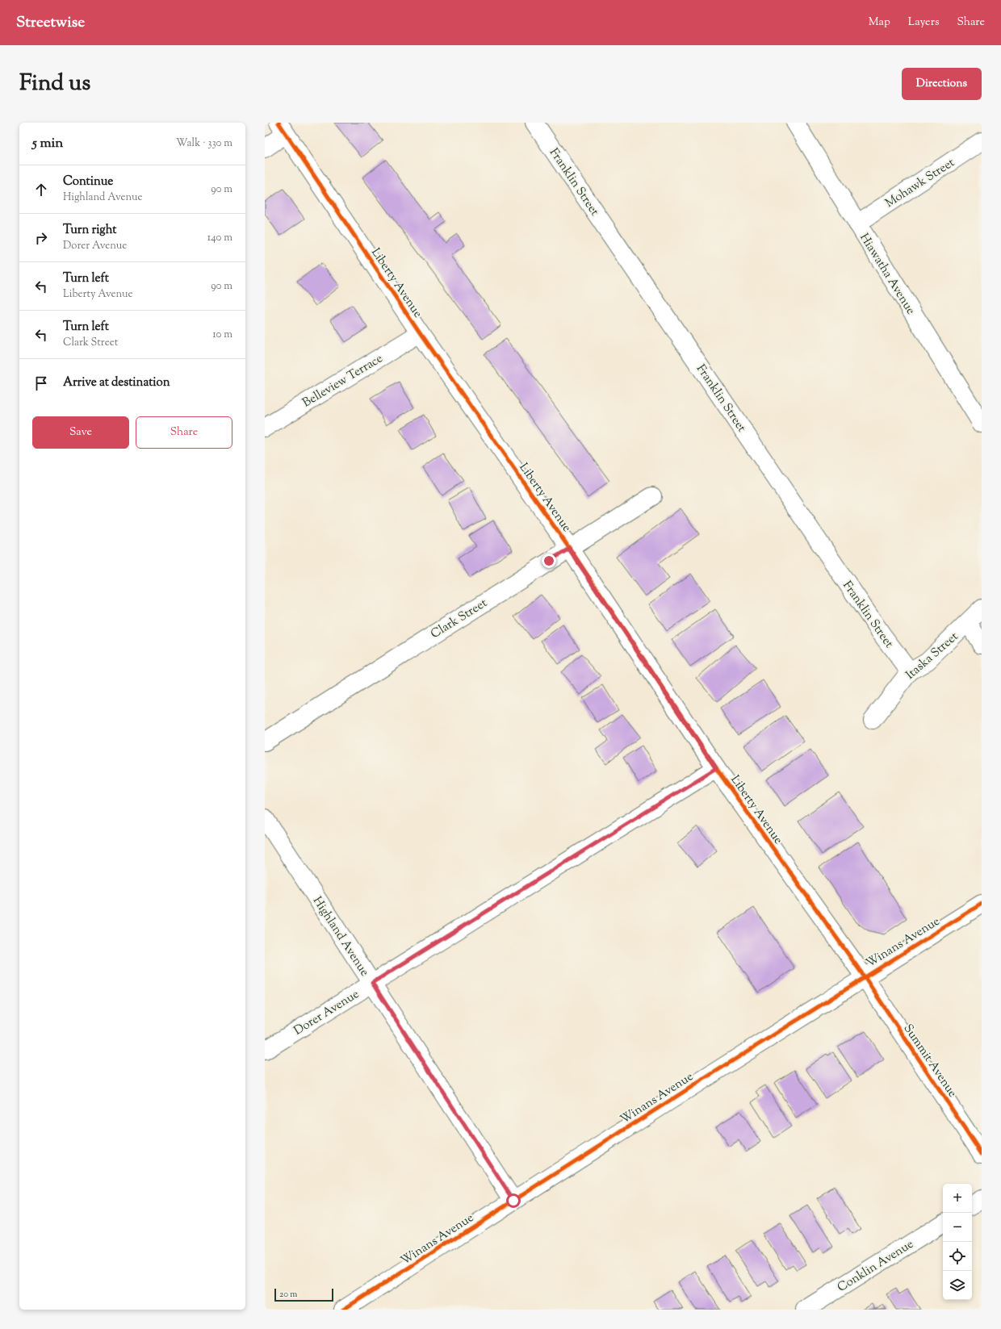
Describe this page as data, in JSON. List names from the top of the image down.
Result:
{
  "streets": {
    "street": [
      "Franklin Street",
      "Mohawk Street",
      "Hiawatha Avenue",
      "Liberty Avenue",
      "Belleview Terrace",
      "Clark Street",
      "Itaska Street",
      "Highland Avenue",
      "Winans Avenue",
      "Dorer Avenue",
      "Summit Avenue",
      "Conklin Avenue"
    ]
  },
  "crossings": [
    ["Franklin Street", "Itaska Street"],
    ["Mohawk Street", "Hiawatha Avenue"],
    ["Liberty Avenue", "Belleview Terrace"],
    ["Liberty Avenue", "Clark Street"],
    ["Liberty Avenue", "Winans Avenue"],
    ["Liberty Avenue", "Dorer Avenue"],
    ["Liberty Avenue", "Summit Avenue"],
    ["Highland Avenue", "Winans Avenue"],
    ["Highland Avenue", "Dorer Avenue"],
    ["Winans Avenue", "Summit Avenue"]
  ],
  "scale_bar": "20 m",
  "page": {
    "header": "Streetwise",
    "nav": ["Map", "Layers", "Share"],
    "title": "Find us",
    "buttons": [
      "Directions",
      ["Save", "Share"]
    ],
    "heading": ["5 min", "Walk · 330 m"],
    "list": [
      ["Continue", "Highland Avenue", "90 m"],
      ["Turn right", "Dorer Avenue", "140 m"],
      ["Turn left", "Liberty Avenue", "90 m"],
      ["Turn left", "Clark Street", "10 m"],
      "Arrive at destination"
    ],
    "map_buttons": ["+", "−"],
    "scale": "20 m"
  }
}
